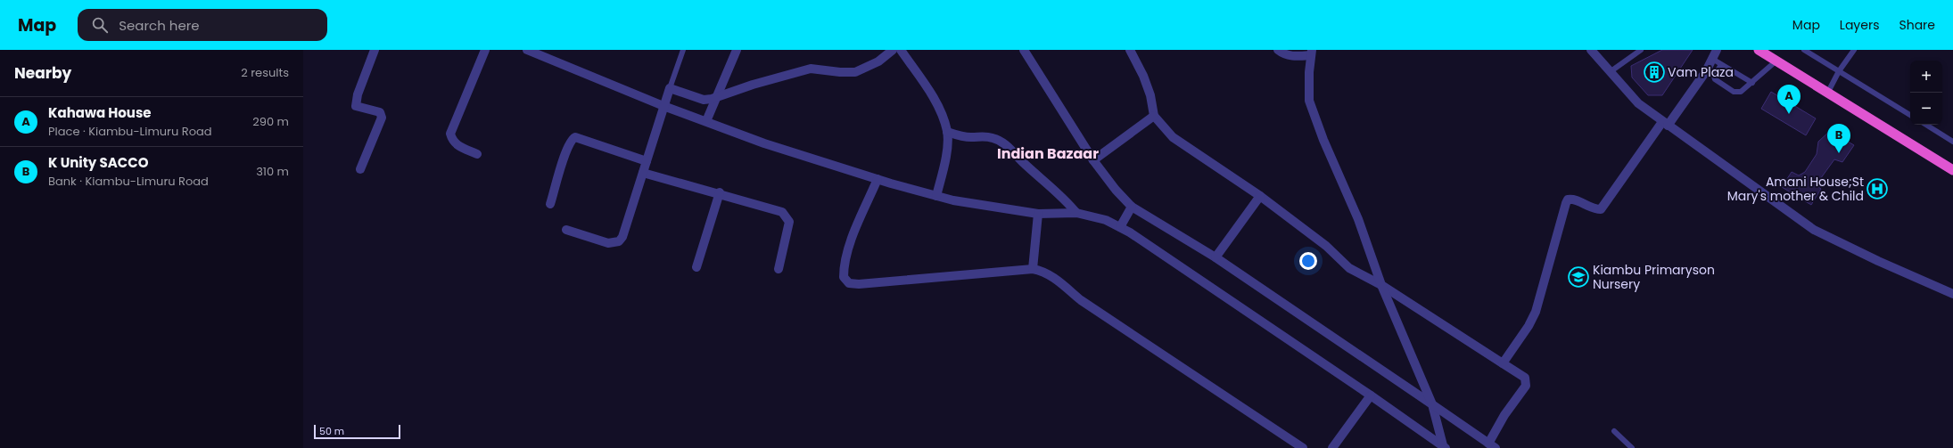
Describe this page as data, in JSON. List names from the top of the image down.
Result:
{
  "districts": ["Indian Bazaar"],
  "places": {
    "building": ["Vam Plaza"],
    "hospital": ["Amani House;St Mary's mother & Child"],
    "school or university": ["Kiambu Primaryson Nursery"]
  },
  "scale_bar": "50 m",
  "page": {
    "header": "Map",
    "search": "Search here",
    "nav": ["Map", "Layers", "Share"],
    "heading": ["Nearby", "2 results"],
    "map_buttons": ["+", "−"],
    "pins": ["A", "B"],
    "list": [
      {
        "mark": "A",
        "name": "Kahawa House",
        "note": "Place · Kiambu-Limuru Road",
        "value": "290 m"
      },
      {
        "mark": "B",
        "name": "K Unity SACCO",
        "note": "Bank · Kiambu-Limuru Road",
        "value": "310 m"
      }
    ],
    "scale": "50 m"
  }
}
